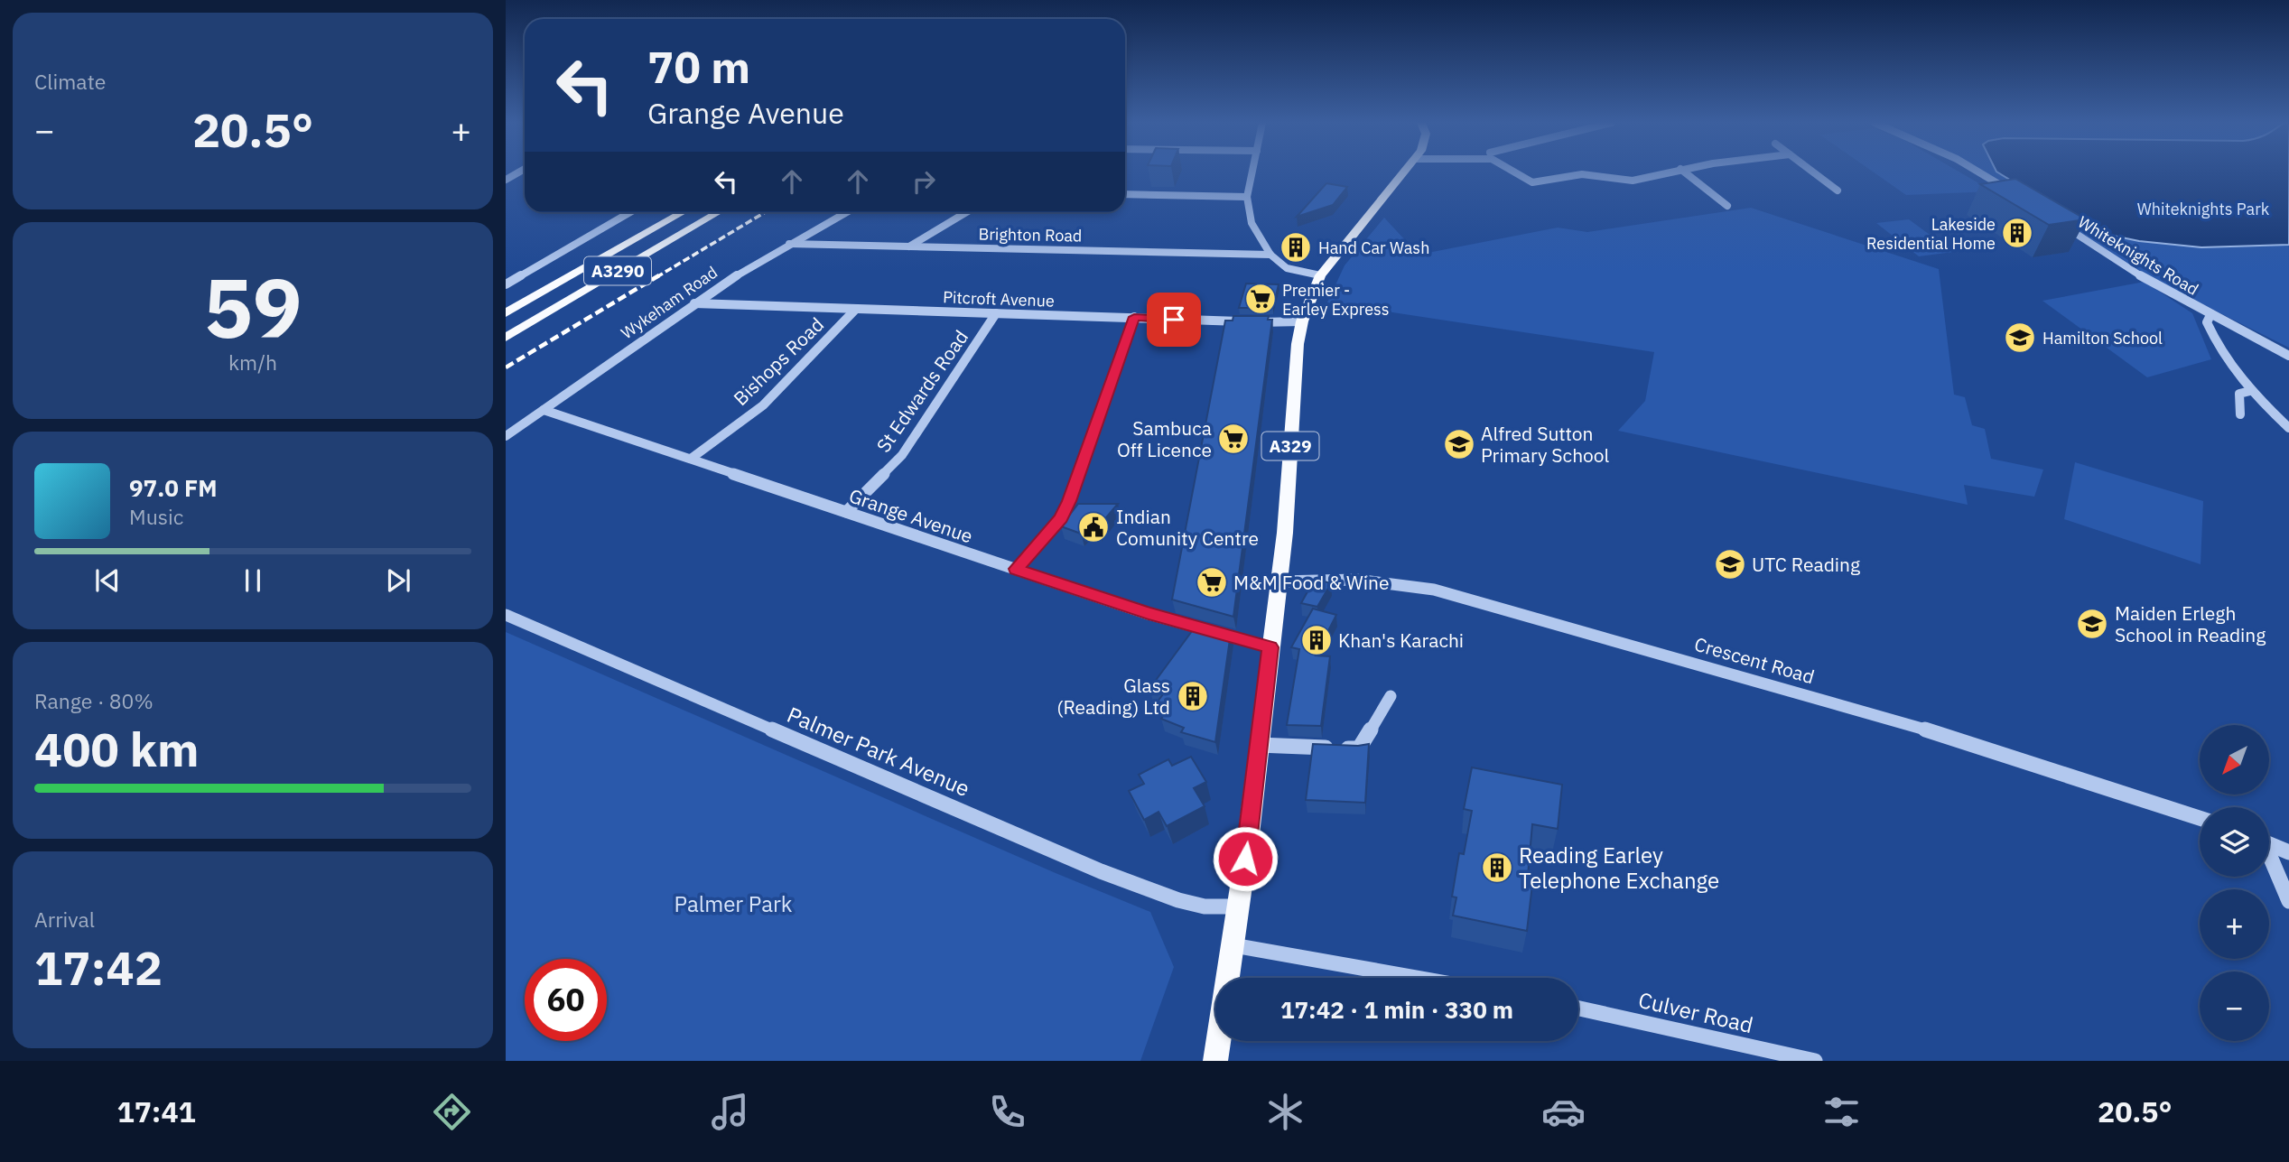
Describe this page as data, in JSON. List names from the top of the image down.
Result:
{
  "streets": {
    "main road": ["A3290", "A329"],
    "street": [
      "Brighton Road",
      "Whiteknights Road",
      "Pitcroft Avenue",
      "Wykeham Road",
      "Bishops Road",
      "St Edwards Road",
      "Grange Avenue",
      "Crescent Road",
      "Palmer Park Avenue",
      "Culver Road"
    ]
  },
  "crossings": [
    ["Brighton Road", "Wykeham Road"],
    ["Pitcroft Avenue", "Wykeham Road"],
    ["Pitcroft Avenue", "Bishops Road"],
    ["Pitcroft Avenue", "St Edwards Road"],
    ["Pitcroft Avenue", "A329"],
    ["Wykeham Road", "Grange Avenue"],
    ["Bishops Road", "Grange Avenue"],
    ["St Edwards Road", "Grange Avenue"],
    ["A329", "Grange Avenue"],
    ["A329", "Crescent Road"],
    ["A329", "Palmer Park Avenue"]
  ],
  "parks": ["Whiteknights Park", "Palmer Park"],
  "places": {
    "building": [
      "Lakeside Residential Home",
      "Hand Car Wash",
      "Khan's Karachi",
      "Glass (Reading) Ltd",
      "Reading Earley Telephone Exchange"
    ],
    "supermarket": ["Premier - Earley Express", "Sambuca Off Licence", "M&M Food & Wine"],
    "school or university": [
      "Hamilton School",
      "Alfred Sutton Primary School",
      "UTC Reading",
      "Maiden Erlegh School in Reading"
    ],
    "public building": ["Indian Comunity Centre"]
  },
  "north": "bottom left",
  "page": {
    "tile": [
      "Climate",
      ["59", "km/h"],
      ["Range · 80%", "400 km"],
      ["Arrival", "17:42"]
    ],
    "turn": ["70 m", "Grange Avenue"],
    "heat": ["−", "20.5°", "+"],
    "song": ["97.0 FM", "Music"],
    "map_buttons": ["+", "−"],
    "limit": "60",
    "trip": "17:42 · 1 min · 330 m",
    "tabs": ["17:41", "20.5°"]
  }
}
